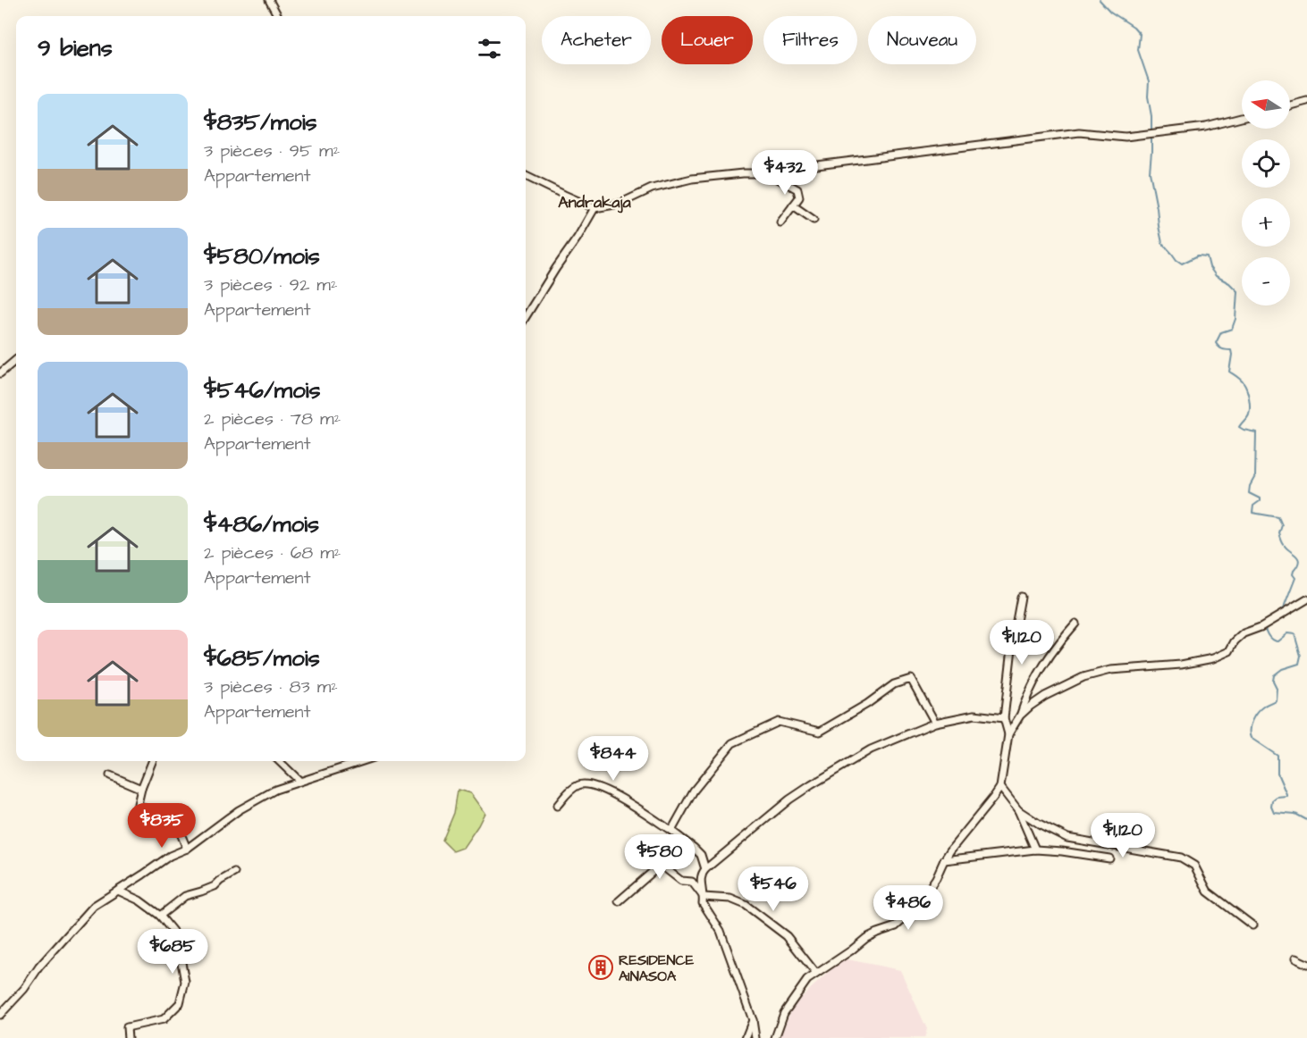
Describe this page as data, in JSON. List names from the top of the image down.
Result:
{
  "districts": ["Andrakaja"],
  "places": {
    "building": ["RESIDENCE AINASOA"]
  },
  "north": "left",
  "page": {
    "chip": [
      "Acheter",
      "Louer",
      "Filtres",
      "Nouveau"
    ],
    "heading": "9 biens",
    "map_buttons": ["+", "−"],
    "list": [
      {
        "name": "$835/mois",
        "note": "3 pièces · 95 m² · Appartement"
      },
      {
        "name": "$580/mois",
        "note": "3 pièces · 92 m² · Appartement"
      },
      {
        "name": "$546/mois",
        "note": "2 pièces · 78 m² · Appartement"
      },
      {
        "name": "$486/mois",
        "note": "2 pièces · 68 m² · Appartement"
      },
      {
        "name": "$685/mois",
        "note": "3 pièces · 83 m² · Appartement"
      }
    ],
    "price": [
      "$432",
      "$1,120",
      "$844",
      "$835",
      "$1,120",
      "$580",
      "$546",
      "$486",
      "$685"
    ]
  }
}
